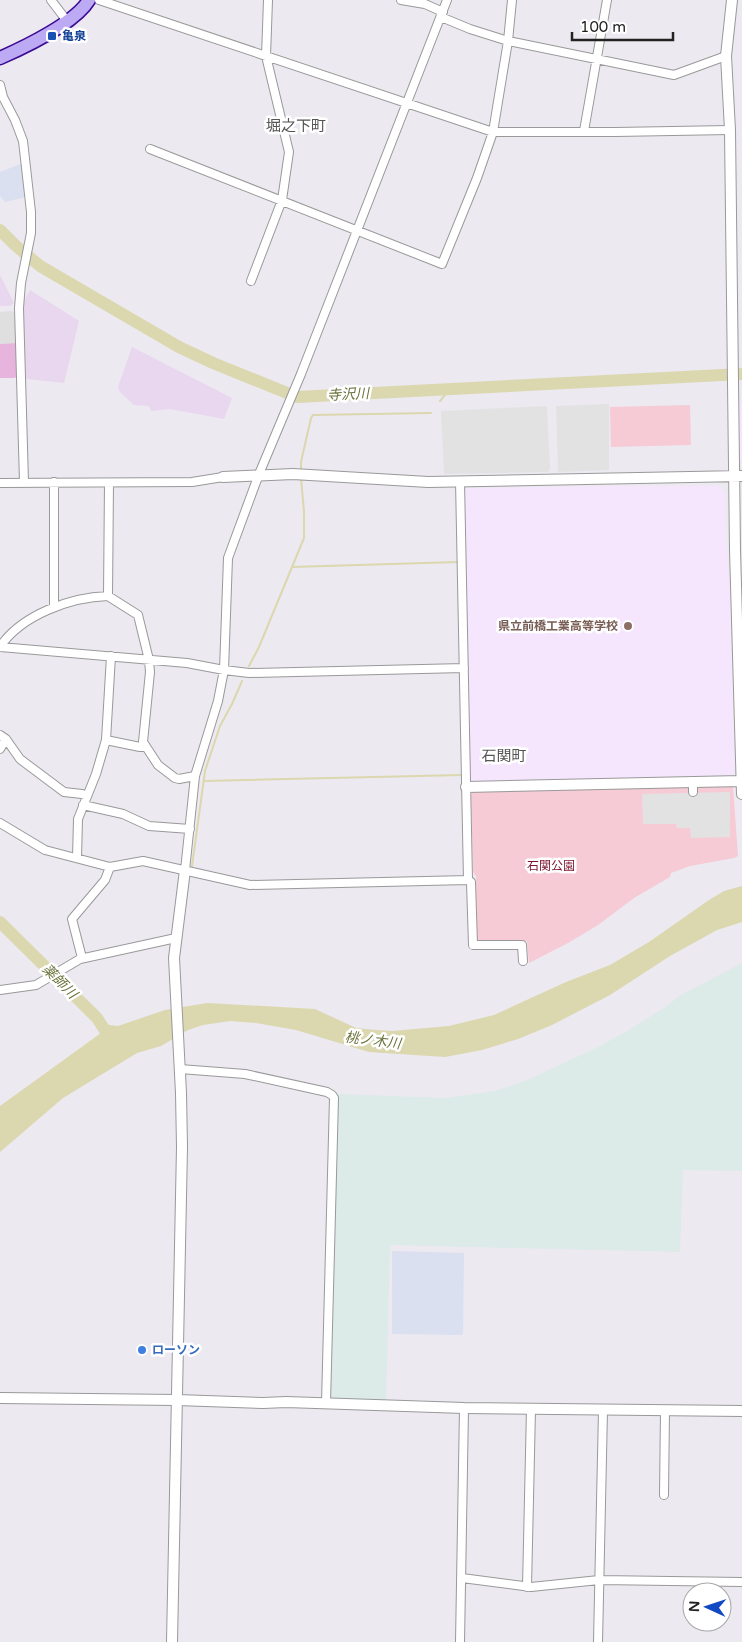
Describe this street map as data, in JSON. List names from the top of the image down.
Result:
{
  "districts": ["堀之下町", "石関町"],
  "water": ["寺沢川", "薬師川", "桃ノ木川"],
  "parks": ["石関公園"],
  "places": {
    "transit": ["亀泉"],
    "other": ["県立前橋工業高等学校", "ローソン"]
  },
  "scale_bar": "100 m",
  "north": "left"
}
